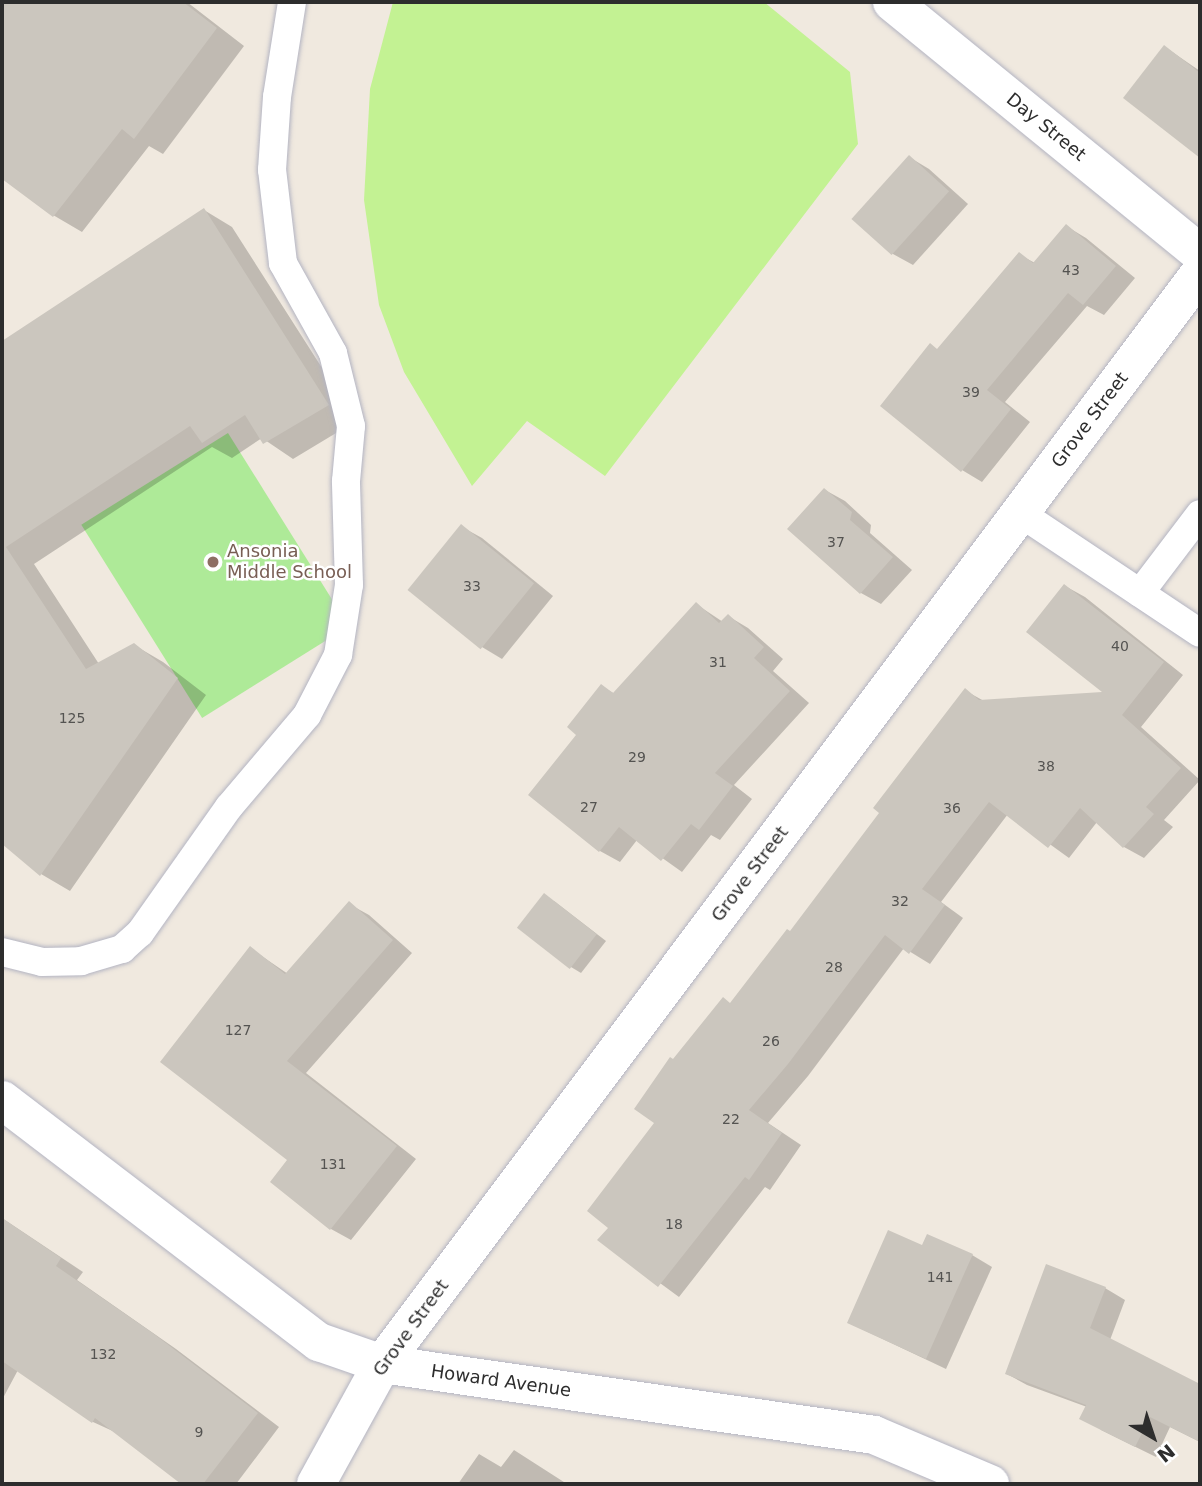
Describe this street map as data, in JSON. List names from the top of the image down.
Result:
{
  "streets": {
    "street": ["Day Street", "Grove Street", "Howard Avenue"]
  },
  "crossings": [
    ["Grove Street", "Howard Avenue"]
  ],
  "places": ["Ansonia Middle School"],
  "house_numbers": [
    "43",
    "39",
    "37",
    "33",
    "40",
    "31",
    "125",
    "29",
    "38",
    "27",
    "36",
    "32",
    "28",
    "127",
    "26",
    "22",
    "131",
    "18",
    "141",
    "132",
    "9"
  ],
  "north": "bottom right"
}
